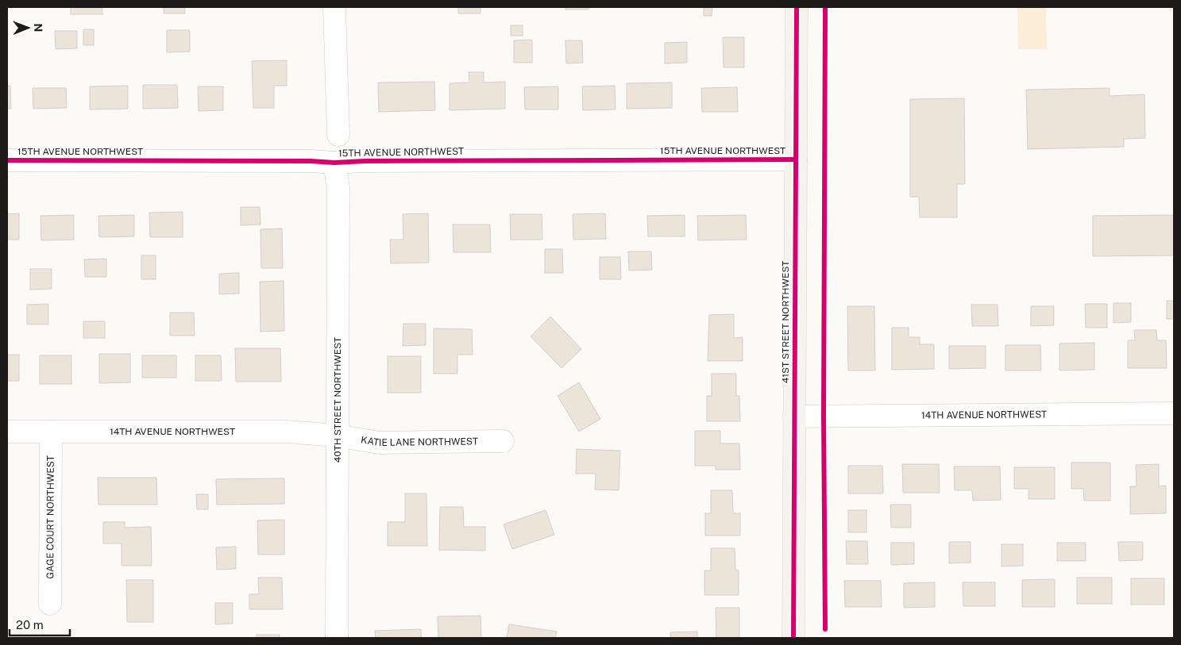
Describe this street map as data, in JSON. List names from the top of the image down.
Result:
{
  "streets": {
    "main road": ["41ST STREET NORTHWEST"],
    "street": [
      "15TH AVENUE NORTHWEST",
      "40TH STREET NORTHWEST",
      "14TH AVENUE NORTHWEST",
      "KATIE LANE NORTHWEST",
      "GAGE COURT NORTHWEST"
    ]
  },
  "crossings": [
    ["15TH AVENUE NORTHWEST", "41ST STREET NORTHWEST"],
    ["15TH AVENUE NORTHWEST", "40TH STREET NORTHWEST"],
    ["41ST STREET NORTHWEST", "14TH AVENUE NORTHWEST"],
    ["40TH STREET NORTHWEST", "14TH AVENUE NORTHWEST"],
    ["40TH STREET NORTHWEST", "KATIE LANE NORTHWEST"],
    ["14TH AVENUE NORTHWEST", "KATIE LANE NORTHWEST"],
    ["14TH AVENUE NORTHWEST", "GAGE COURT NORTHWEST"]
  ],
  "scale_bar": "20 m",
  "north": "right"
}
